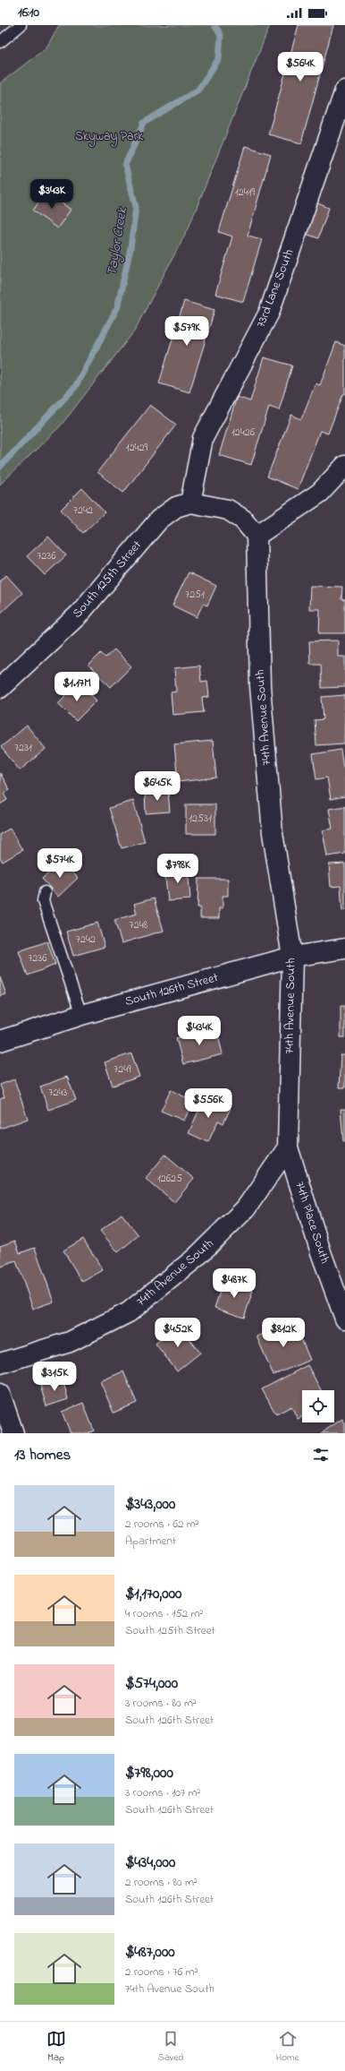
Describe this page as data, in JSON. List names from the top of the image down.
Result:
{
  "streets": {
    "street": [
      "73rd Lane South",
      "South 125th Street",
      "74th Avenue South",
      "South 126th Street",
      "74th Place South"
    ]
  },
  "crossings": [
    ["73rd Lane South", "South 125th Street"],
    ["74th Avenue South", "South 126th Street"],
    ["74th Avenue South", "74th Place South"]
  ],
  "water": ["Taylor Creek"],
  "parks": ["Skyway Park"],
  "house_numbers": [
    "12419",
    "12426",
    "12429",
    "7242",
    "7236",
    "7251",
    "7231",
    "12531",
    "7248",
    "7242",
    "7236",
    "7249",
    "7243",
    "12625"
  ],
  "page": {
    "status": "16:10",
    "price": [
      "$564K",
      "$343K",
      "$579K",
      "$1.17M",
      "$645K",
      "$574K",
      "$798K",
      "$434K",
      "$556K",
      "$487K",
      "$452K",
      "$812K",
      "$315K"
    ],
    "heading": "13 homes",
    "list": [
      {
        "name": "$343,000",
        "note": "2 rooms · 62 m² · Apartment"
      },
      {
        "name": "$1,170,000",
        "note": "4 rooms · 152 m² · South 125th Street"
      },
      {
        "name": "$574,000",
        "note": "3 rooms · 80 m² · South 126th Street"
      },
      {
        "name": "$798,000",
        "note": "3 rooms · 107 m² · South 126th Street"
      },
      {
        "name": "$434,000",
        "note": "2 rooms · 80 m² · South 126th Street"
      },
      {
        "name": "$487,000",
        "note": "2 rooms · 76 m² · 74th Avenue South"
      }
    ],
    "tabs": ["Map", "Saved", "Home"]
  }
}
